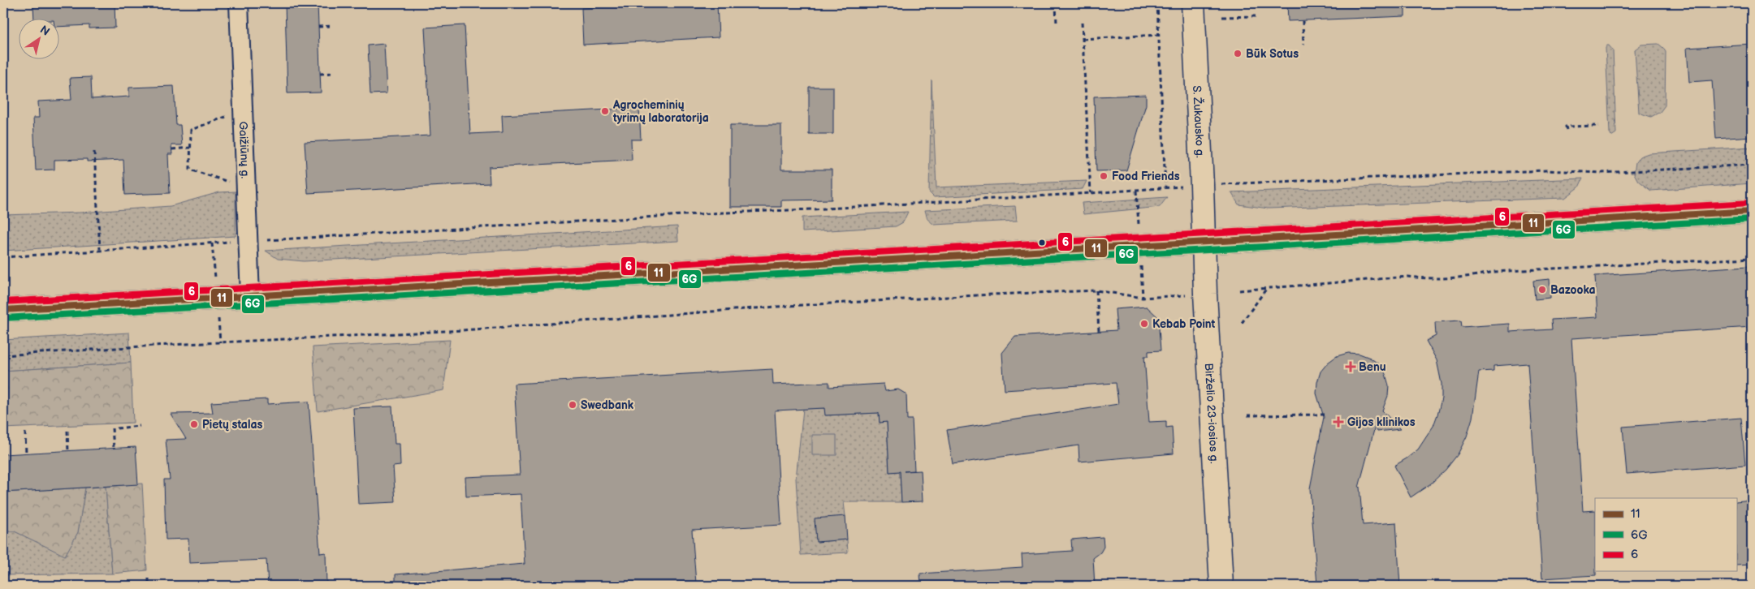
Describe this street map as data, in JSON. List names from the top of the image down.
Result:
{
  "streets": {
    "main road": ["S. Žukausko g.", "Birželio 23-iosios g."],
    "street": ["Gaižiūnų g."]
  },
  "crossings": [
    ["S. Žukausko g.", "Birželio 23-iosios g."]
  ],
  "places": {
    "other": [
      "Būk Sotus",
      "Agrocheminių tyrimų laboratorija",
      "Food Friends",
      "Bazooka",
      "Kebab Point",
      "Swedbank",
      "Pietų stalas"
    ],
    "health": ["Benu", "Gijos klinikos"]
  },
  "lines": ["transit line 6", "transit line 11", "transit line 6G"],
  "legend": ["11", "6G", "6"],
  "north": "top right"
}
